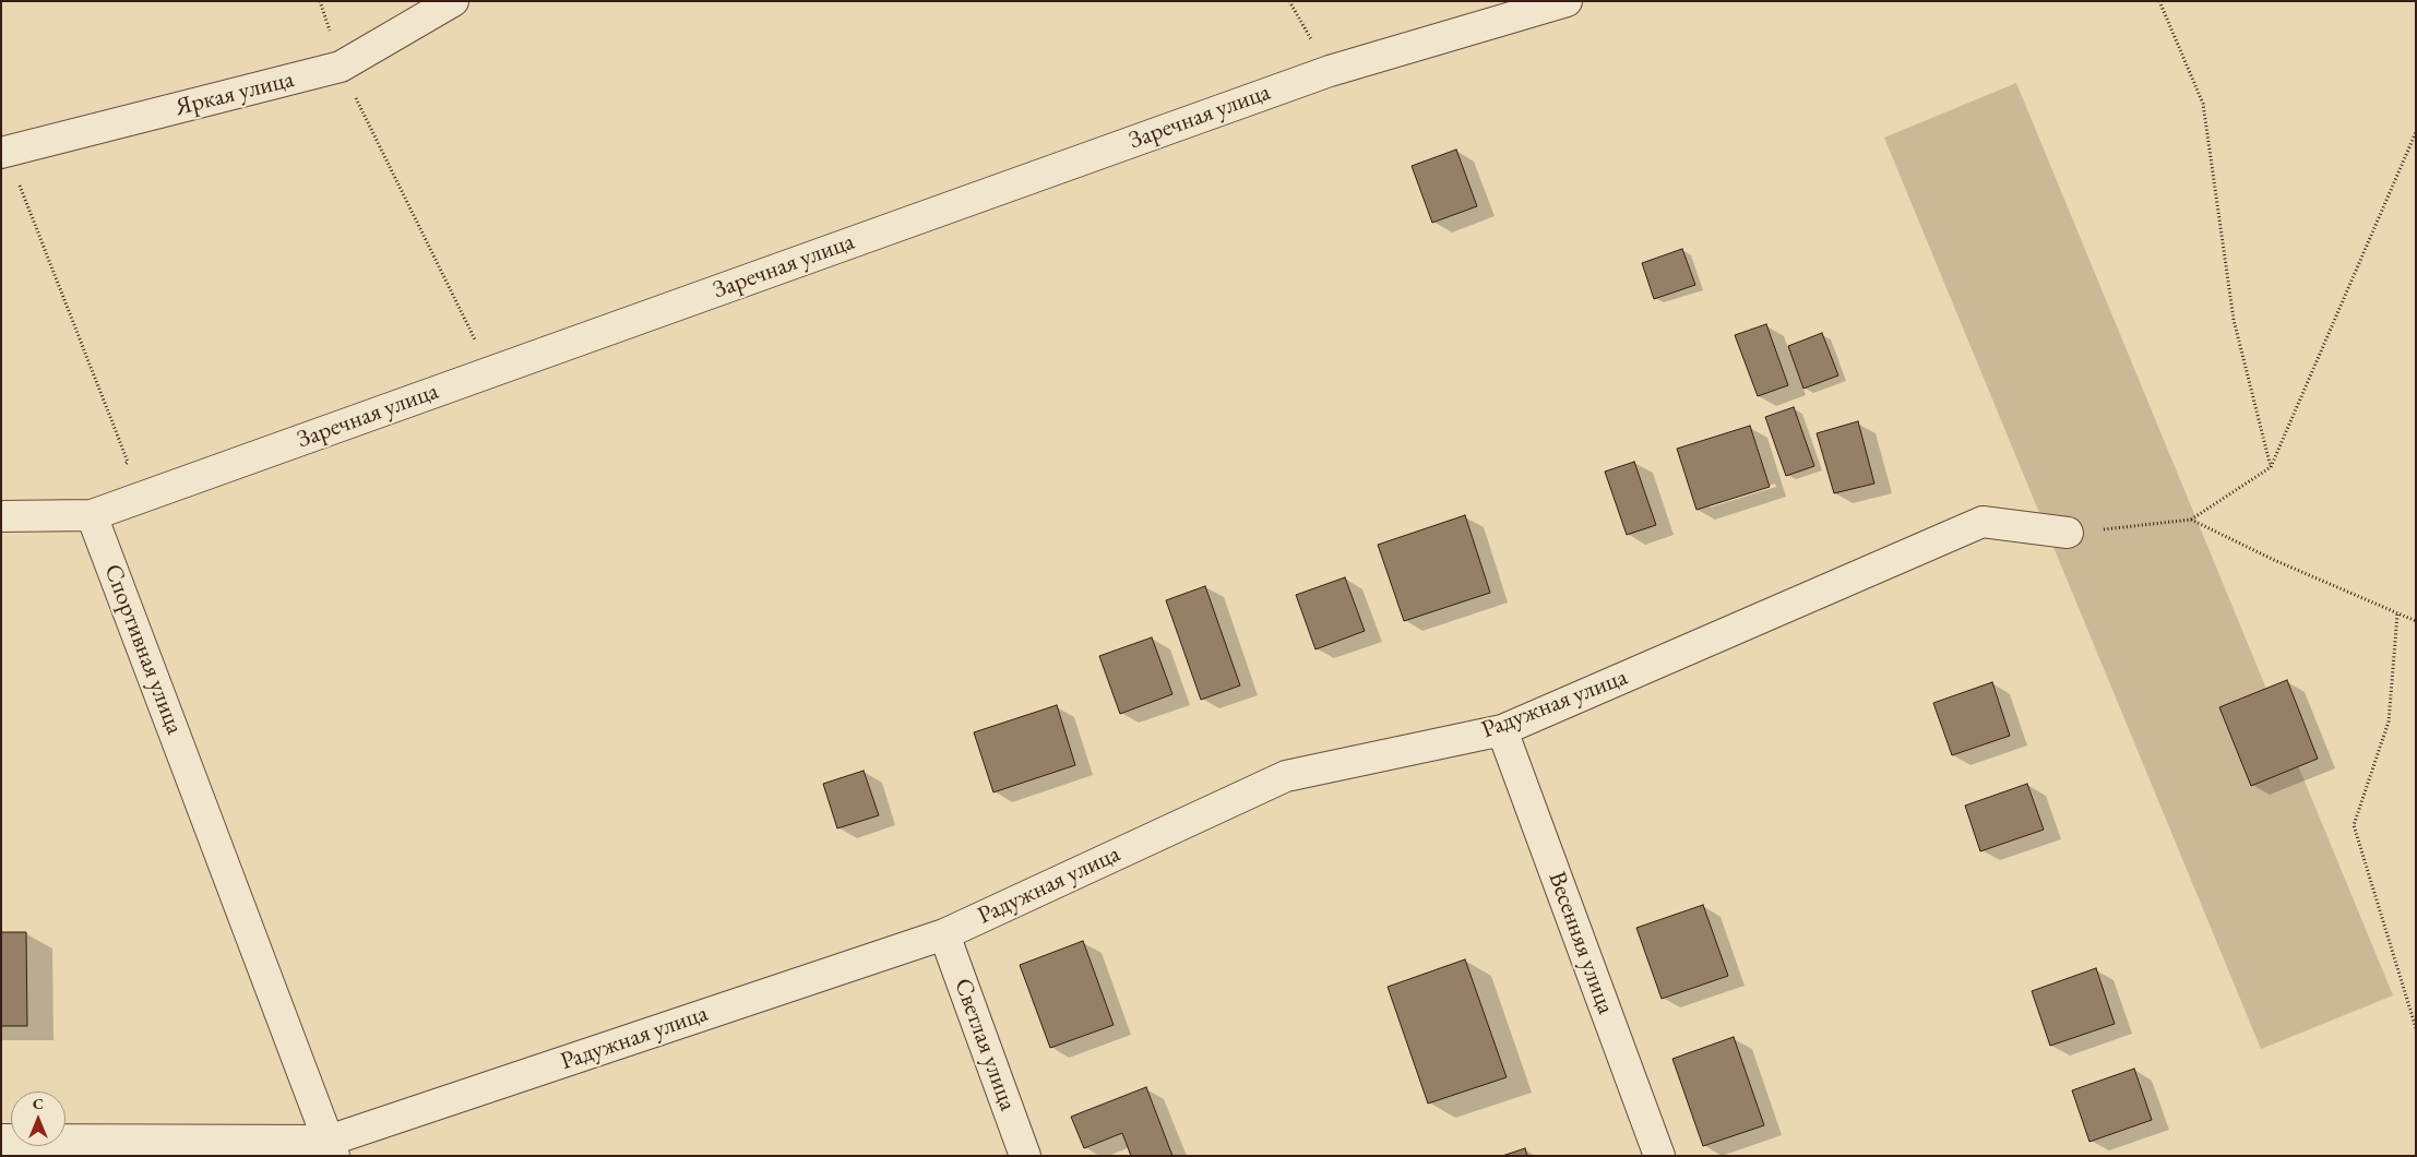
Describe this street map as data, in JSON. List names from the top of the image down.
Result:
{
  "streets": {
    "street": [
      "Яркая улица",
      "Заречная улица",
      "Спортивная улица",
      "Радужная улица",
      "Весенняя улица",
      "Светлая улица"
    ]
  },
  "crossings": [
    ["Заречная улица", "Спортивная улица"],
    ["Спортивная улица", "Радужная улица"],
    ["Радужная улица", "Весенняя улица"],
    ["Радужная улица", "Светлая улица"]
  ],
  "north": "top"
}
